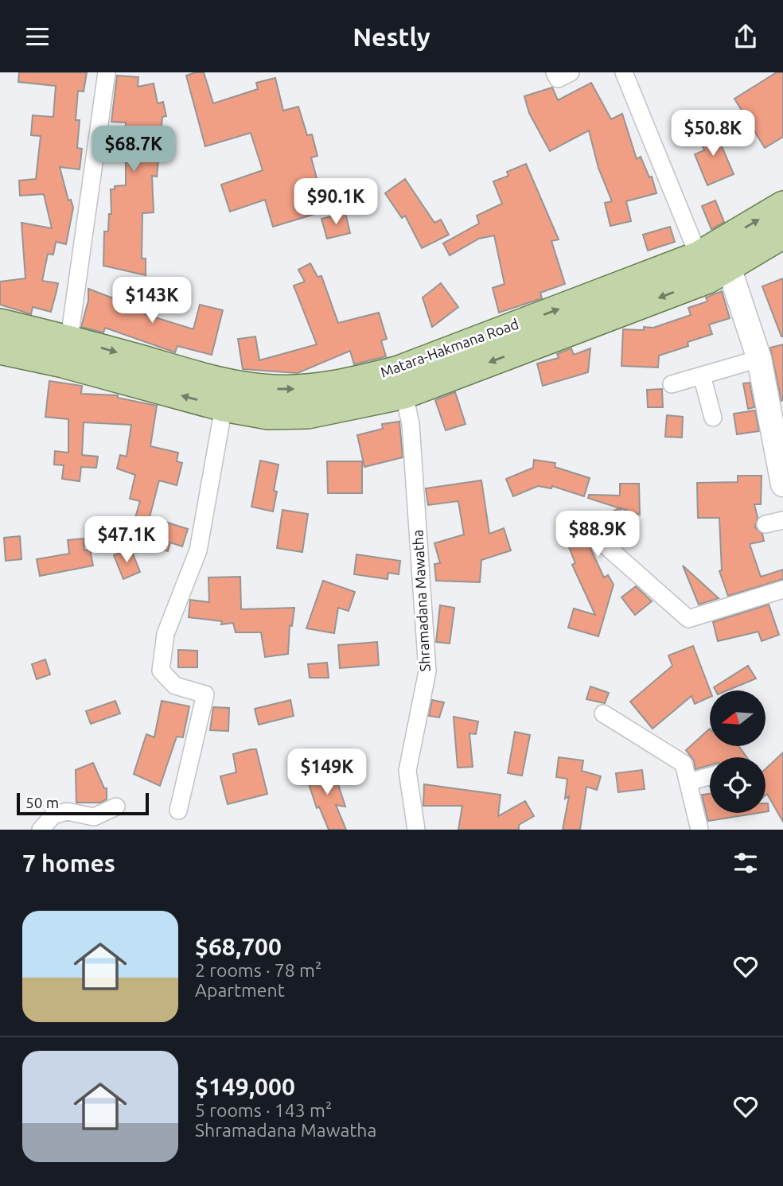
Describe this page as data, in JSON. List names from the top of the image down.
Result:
{
  "streets": {
    "main road": ["Matara-Hakmana Road"],
    "street": ["Shramadana Mawatha"]
  },
  "crossings": [
    ["Matara-Hakmana Road", "Shramadana Mawatha"]
  ],
  "scale_bar": "50 m",
  "north": "left",
  "page": {
    "header": "Nestly",
    "price": [
      "$50.8K",
      "$68.7K",
      "$90.1K",
      "$143K",
      "$88.9K",
      "$47.1K",
      "$149K"
    ],
    "scale": "50 m",
    "heading": "7 homes",
    "list": [
      {
        "name": "$68,700",
        "note": "2 rooms · 78 m² · Apartment"
      },
      {
        "name": "$149,000",
        "note": "5 rooms · 143 m² · Shramadana Mawatha"
      }
    ]
  }
}
